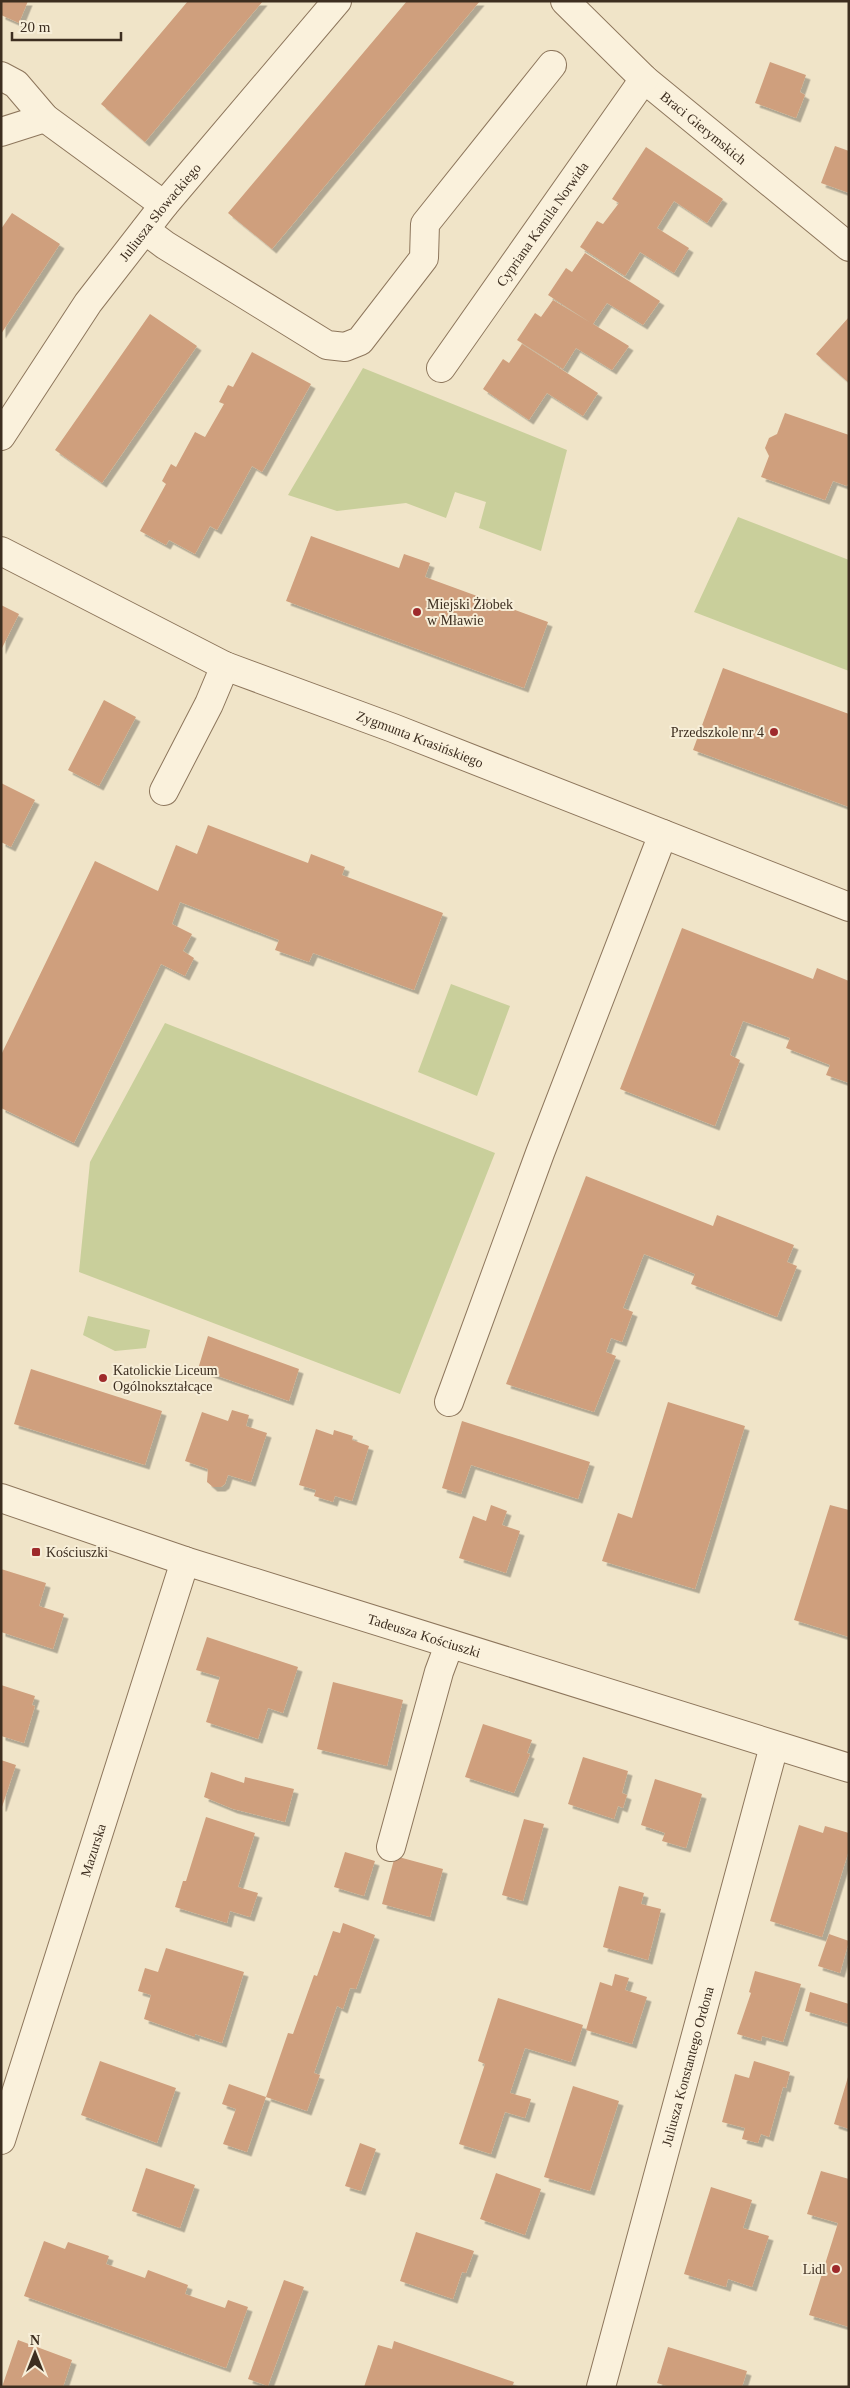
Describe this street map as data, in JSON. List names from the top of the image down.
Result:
{
  "streets": {
    "street": [
      "Braci Gierymskich",
      "Juliusza Słowackiego",
      "Cypriana Kamila Norwida",
      "Zygmunta Krasińskiego",
      "Tadeusza Kościuszki",
      "Mazurska",
      "Juliusza Konstantego Ordona"
    ]
  },
  "crossings": [
    ["Braci Gierymskich", "Cypriana Kamila Norwida"],
    ["Tadeusza Kościuszki", "Mazurska"],
    ["Tadeusza Kościuszki", "Juliusza Konstantego Ordona"]
  ],
  "places": {
    "other": [
      "Miejski Żłobek w Mławie",
      "Przedszkole nr 4",
      "Katolickie Liceum Ogólnokształcące",
      "Lidl"
    ],
    "transit": ["Kościuszki"]
  },
  "scale_bar": "20 m",
  "north": "top"
}
